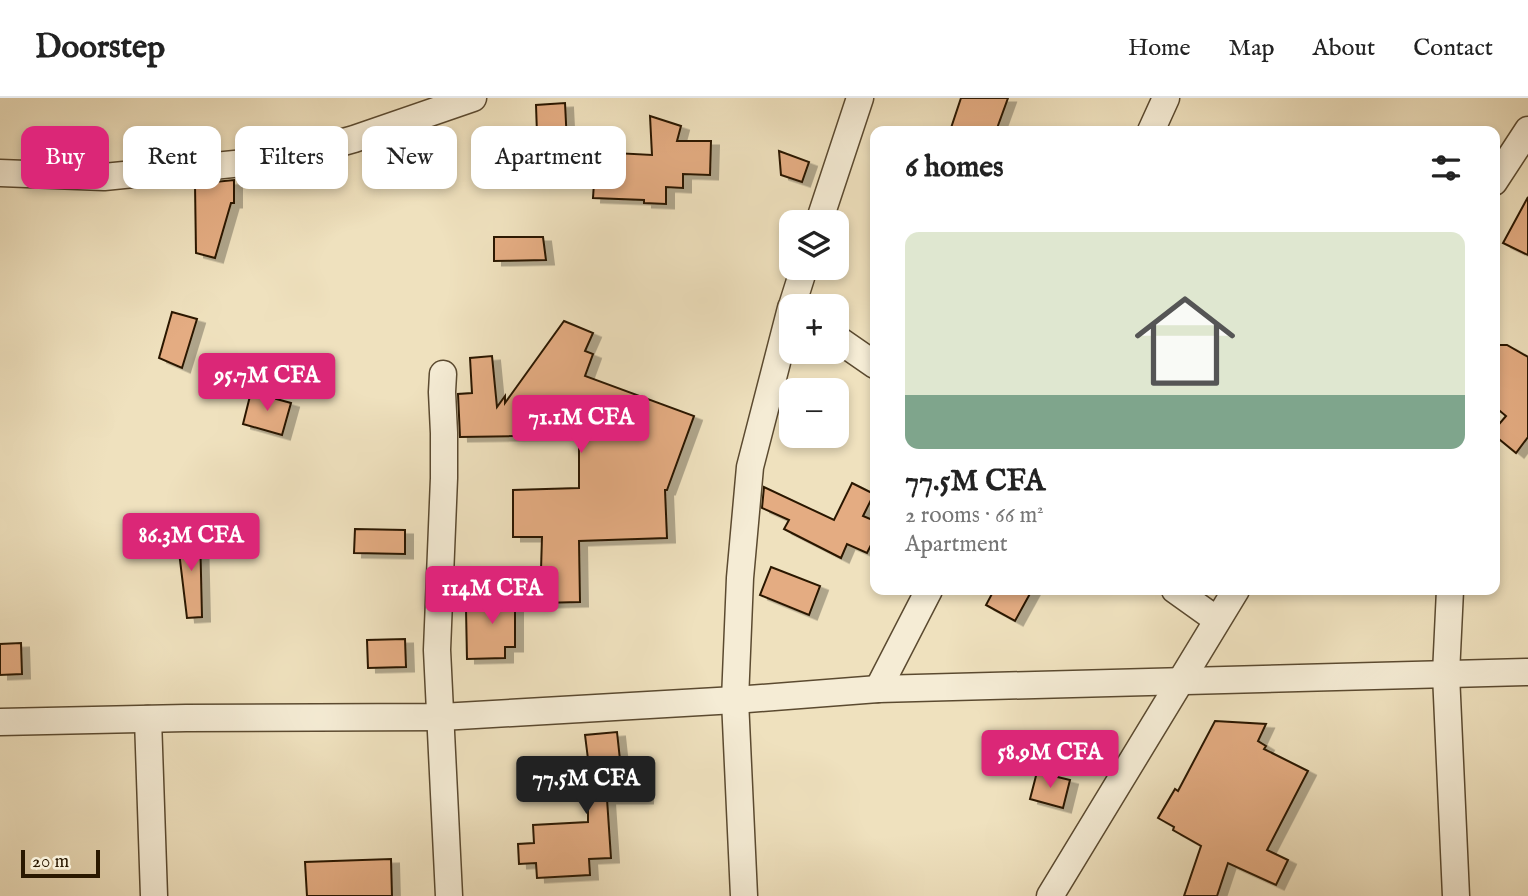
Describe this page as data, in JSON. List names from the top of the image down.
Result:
{
  "scale_bar": "20 m",
  "page": {
    "header": "Doorstep",
    "nav": [
      "Home",
      "Map",
      "About",
      "Contact"
    ],
    "chip": [
      "Buy",
      "Rent",
      "Filters",
      "New",
      "Apartment"
    ],
    "heading": "6 homes",
    "map_buttons": ["+", "−"],
    "list": [
      {
        "name": "77.5M CFA",
        "note": "2 rooms · 66 m² · Apartment"
      }
    ],
    "price": [
      "95.7M CFA",
      "71.1M CFA",
      "86.3M CFA",
      "114M CFA",
      "58.9M CFA",
      "77.5M CFA"
    ],
    "scale": "20 m"
  }
}
